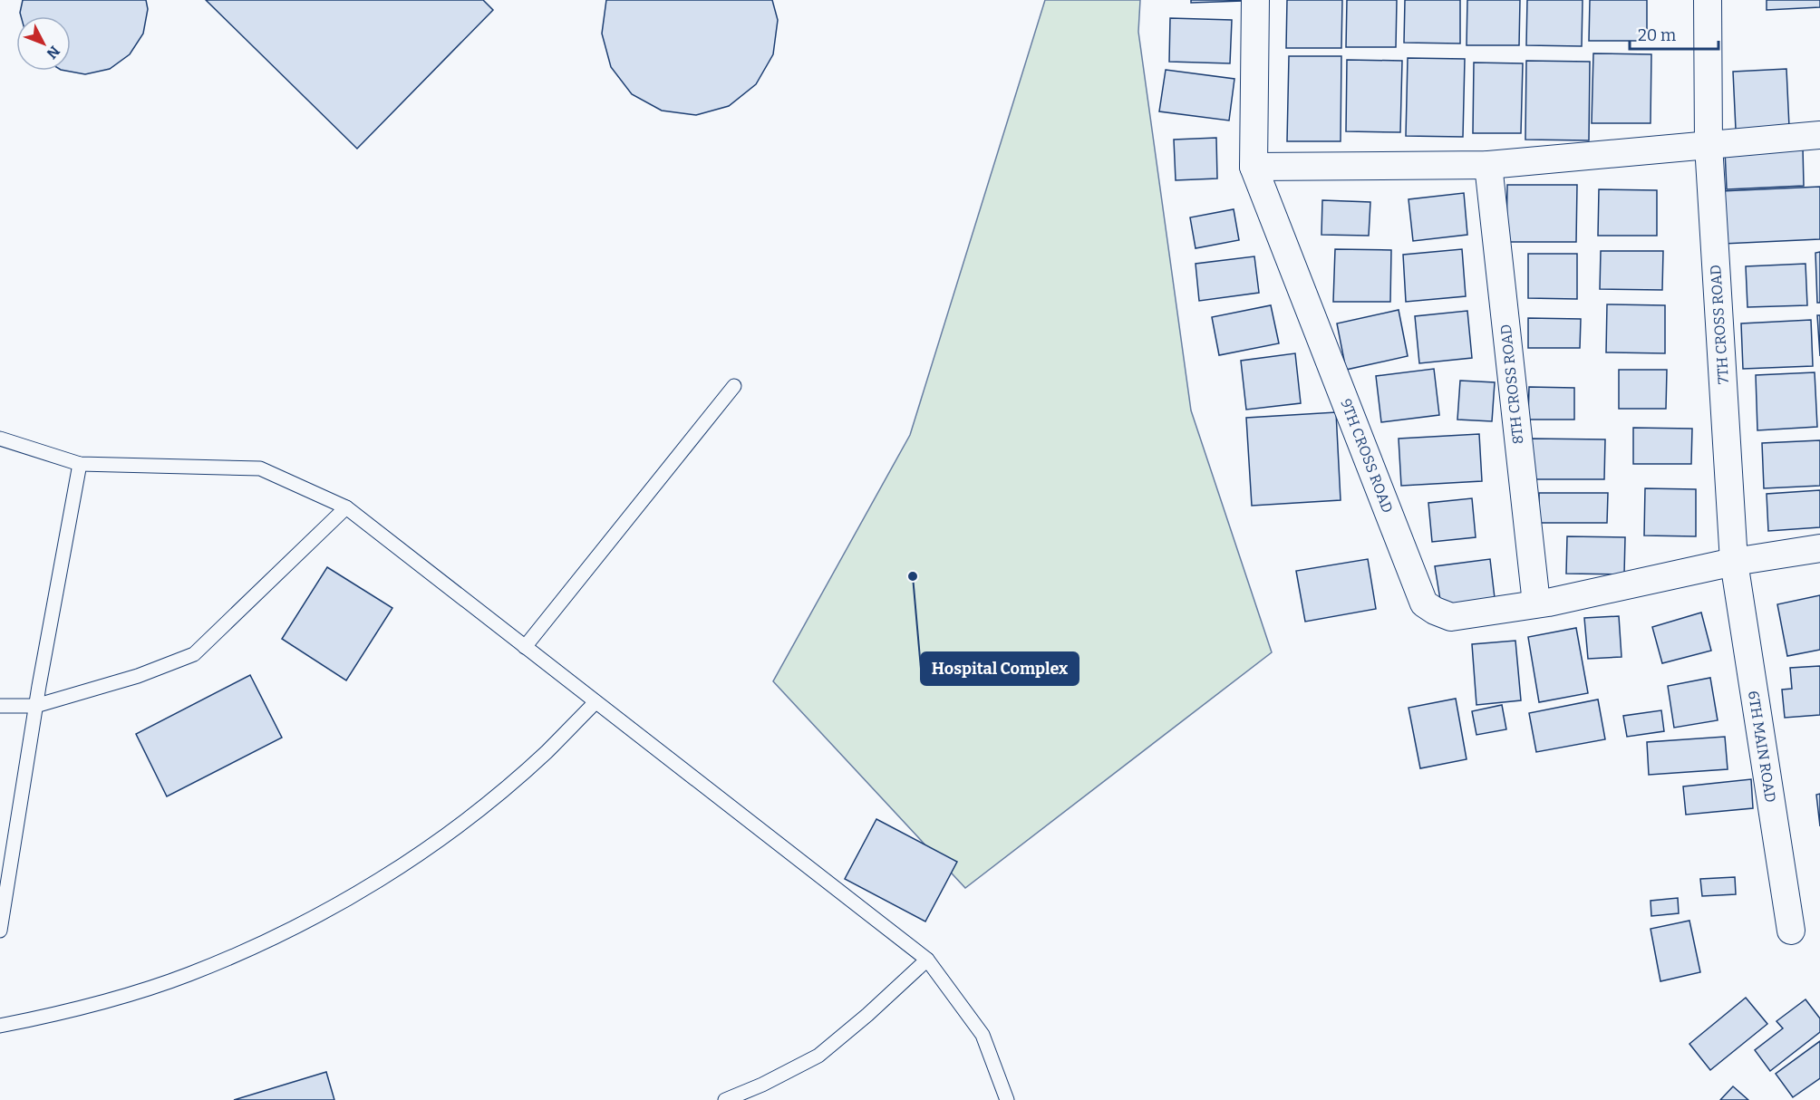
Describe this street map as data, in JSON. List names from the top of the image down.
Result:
{
  "streets": {
    "street": [
      "7TH CROSS ROAD",
      "8TH CROSS ROAD",
      "9TH CROSS ROAD",
      "6TH MAIN ROAD"
    ]
  },
  "crossings": [
    ["7TH CROSS ROAD", "9TH CROSS ROAD"],
    ["7TH CROSS ROAD", "6TH MAIN ROAD"],
    ["8TH CROSS ROAD", "9TH CROSS ROAD"],
    ["9TH CROSS ROAD", "6TH MAIN ROAD"]
  ],
  "places": ["Hospital Complex"],
  "scale_bar": "20 m",
  "north": "bottom right"
}
